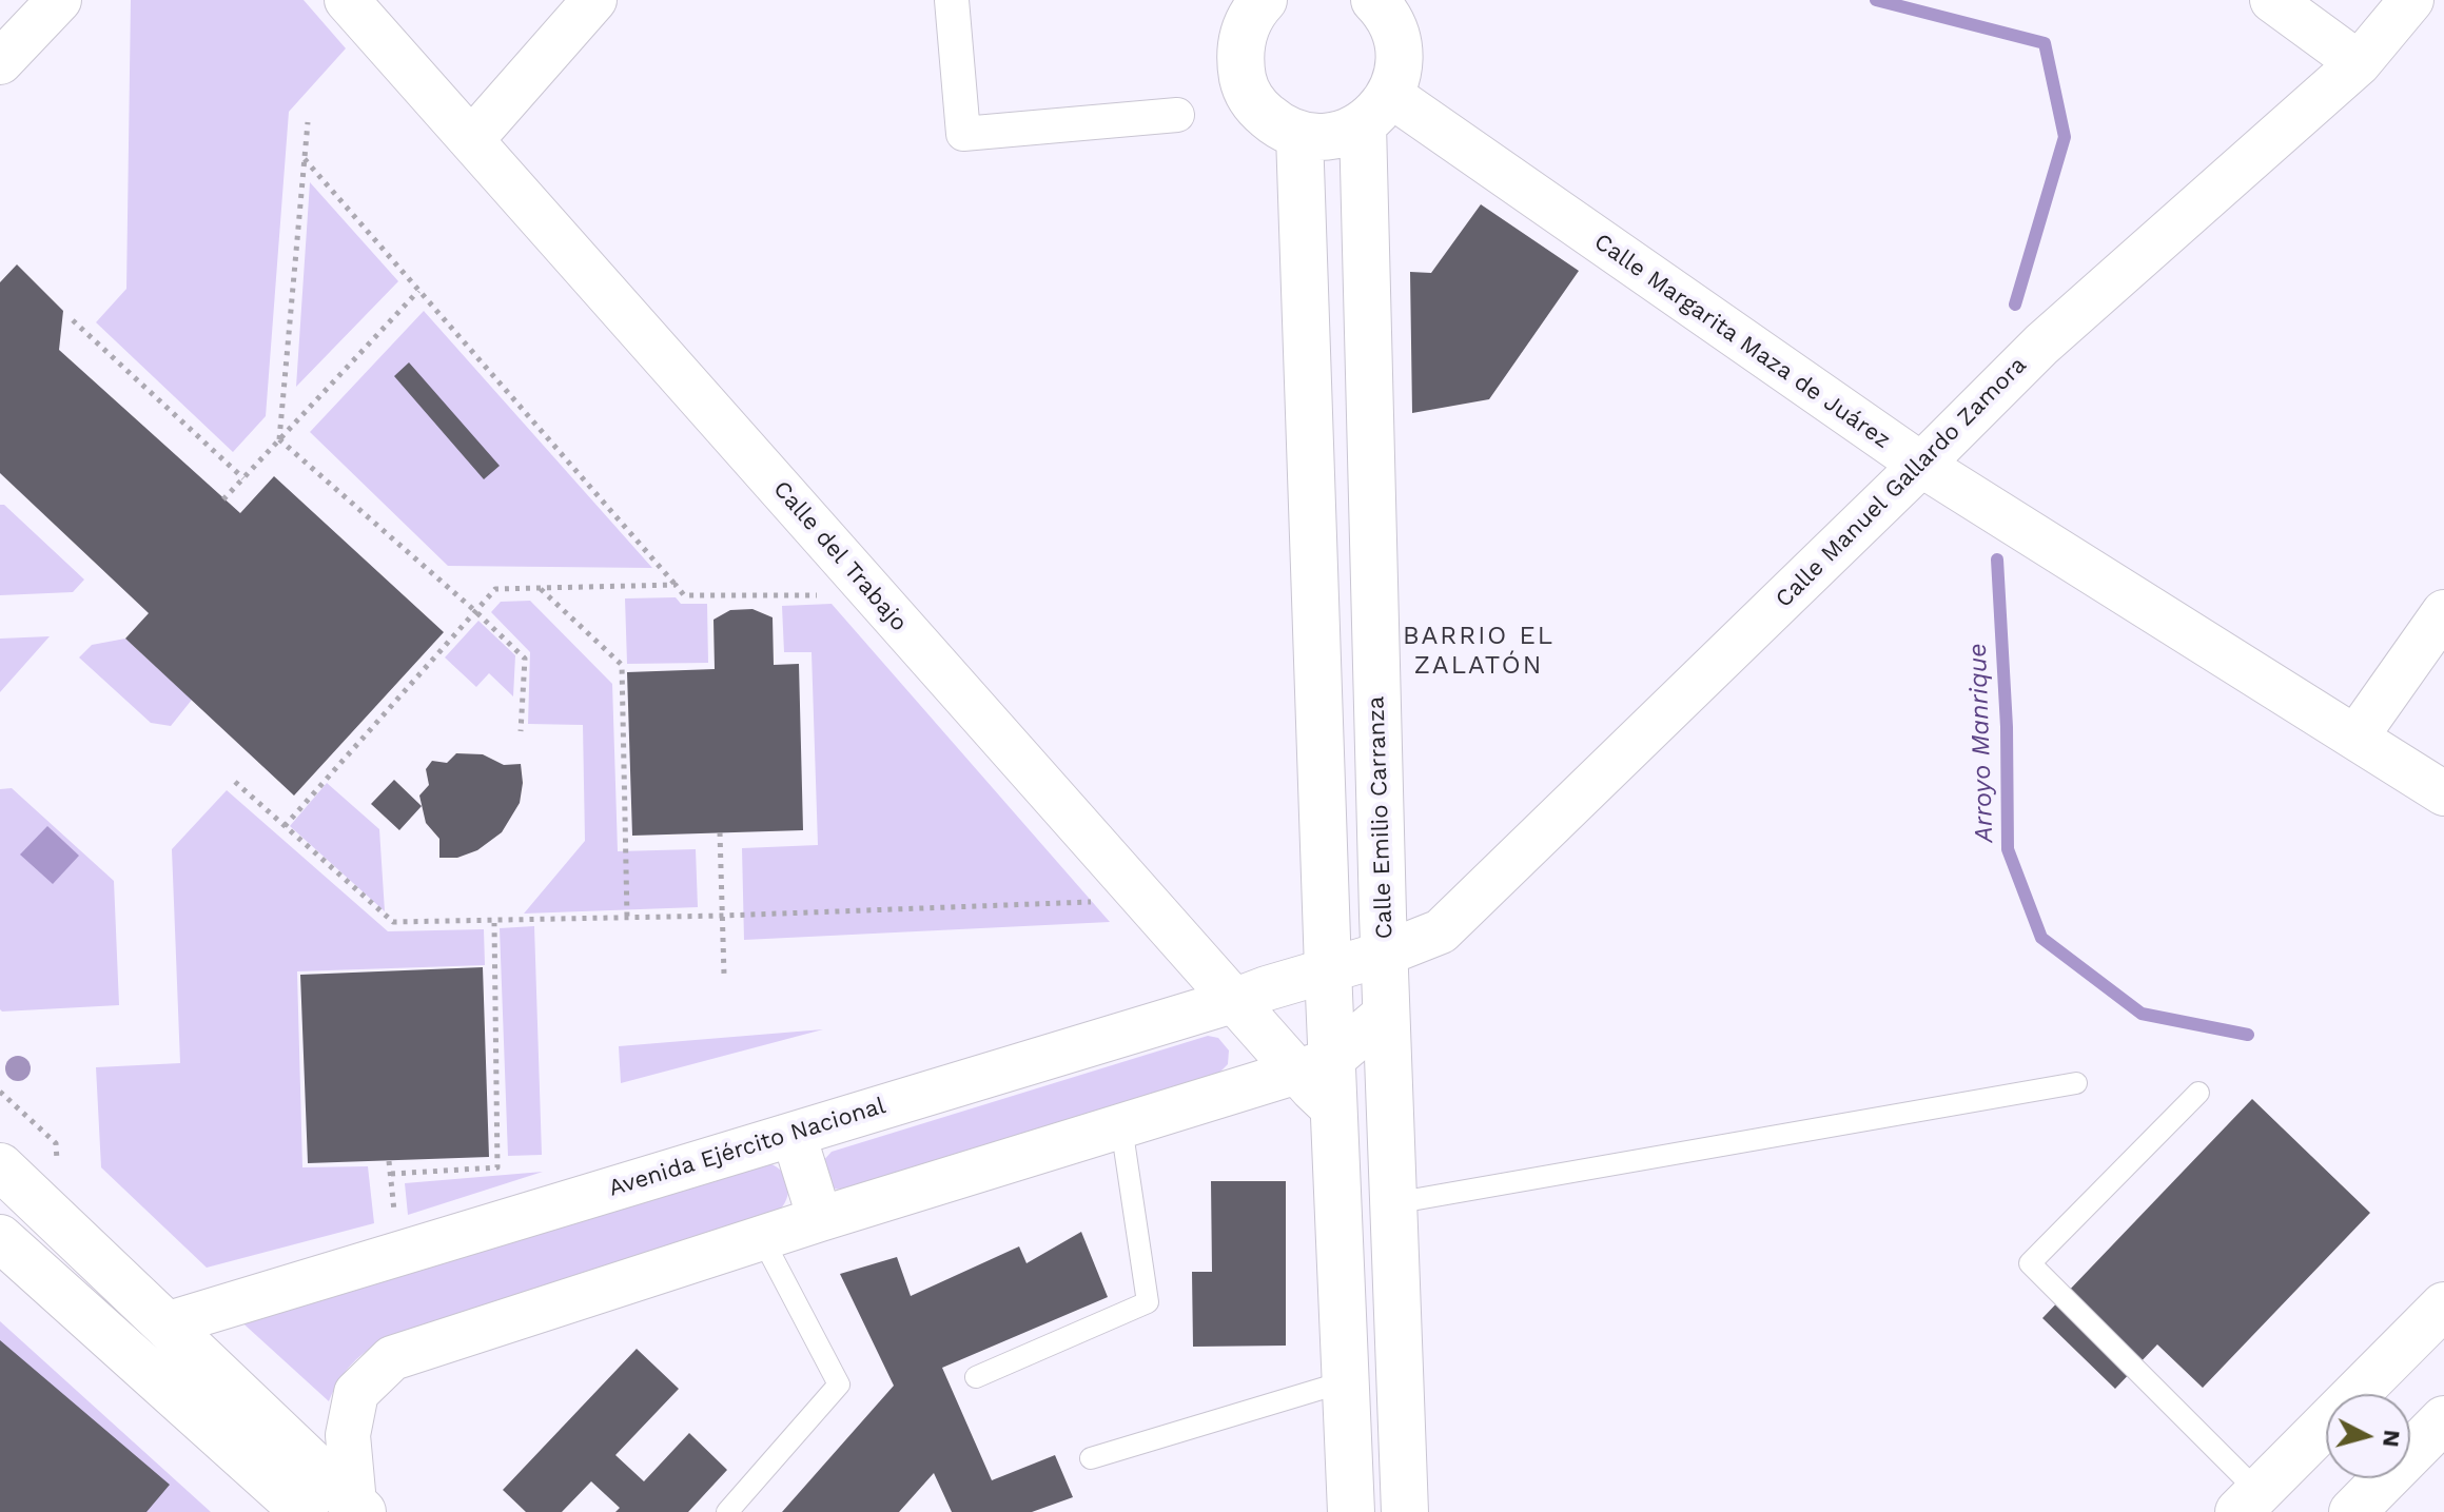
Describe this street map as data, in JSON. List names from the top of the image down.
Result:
{
  "streets": {
    "main road": ["Calle Emilio Carranza"],
    "street": [
      "Calle Margarita Maza de Juárez",
      "Calle Manuel Gallardo Zamora",
      "Calle del Trabajo",
      "Avenida Ejército Nacional"
    ]
  },
  "crossings": [
    ["Calle Margarita Maza de Juárez", "Calle Manuel Gallardo Zamora"],
    ["Calle Margarita Maza de Juárez", "Calle Emilio Carranza"],
    ["Calle Manuel Gallardo Zamora", "Calle Emilio Carranza"],
    ["Calle Manuel Gallardo Zamora", "Avenida Ejército Nacional"],
    ["Calle del Trabajo", "Avenida Ejército Nacional"]
  ],
  "districts": ["BARRIO EL ZALATÓN"],
  "water": ["Arroyo Manrique"],
  "north": "right"
}
